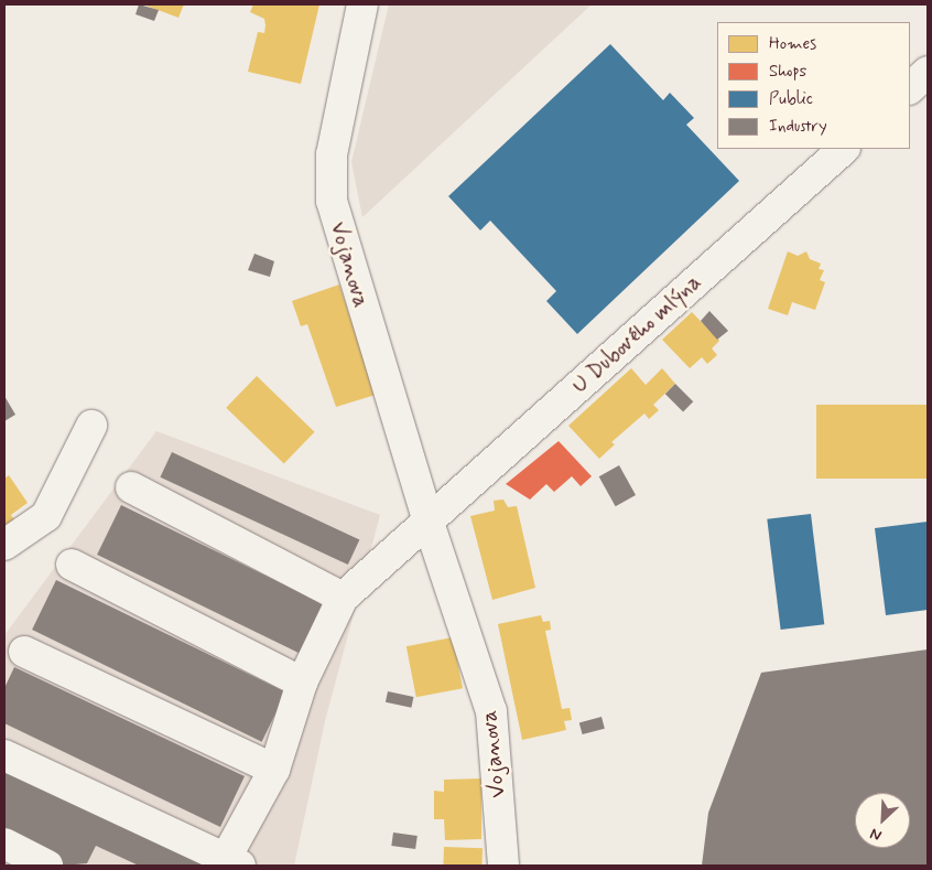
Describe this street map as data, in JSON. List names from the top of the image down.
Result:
{
  "streets": {
    "street": ["Vojanova", "U Dubového mlýna"]
  },
  "crossings": [
    ["Vojanova", "U Dubového mlýna"]
  ],
  "legend": [
    "Homes",
    "Shops",
    "Public",
    "Industry"
  ],
  "north": "bottom left"
}
